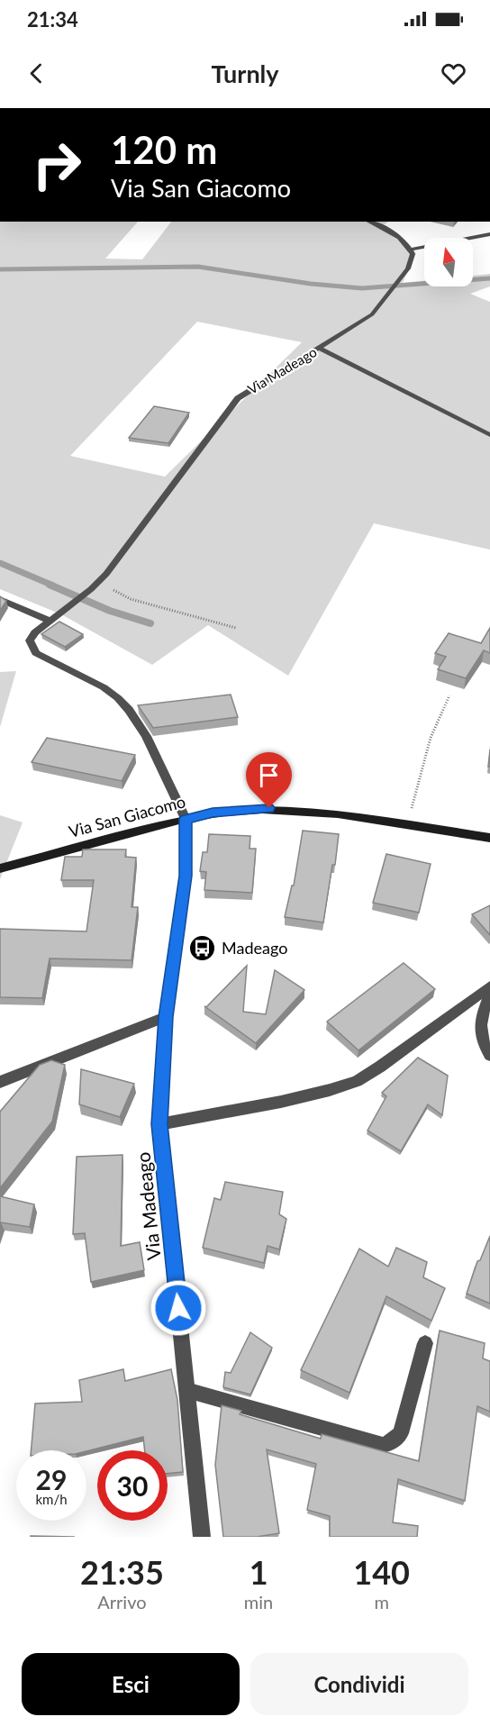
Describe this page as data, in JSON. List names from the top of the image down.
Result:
{
  "streets": {
    "street": ["Via Madeago", "Via San Giacomo"]
  },
  "crossings": [
    ["Via Madeago", "Via San Giacomo"]
  ],
  "places": {
    "bus stop": ["Madeago"]
  },
  "north": "top",
  "page": {
    "status": "21:34",
    "header": "Turnly",
    "turn": ["120 m", "Via San Giacomo"],
    "speed": "29 km/h",
    "limit": "30",
    "eta": [
      "21:35",
      "Arrivo",
      "1",
      "min",
      "140",
      "m"
    ],
    "buttons": ["Esci", "Condividi"]
  }
}
